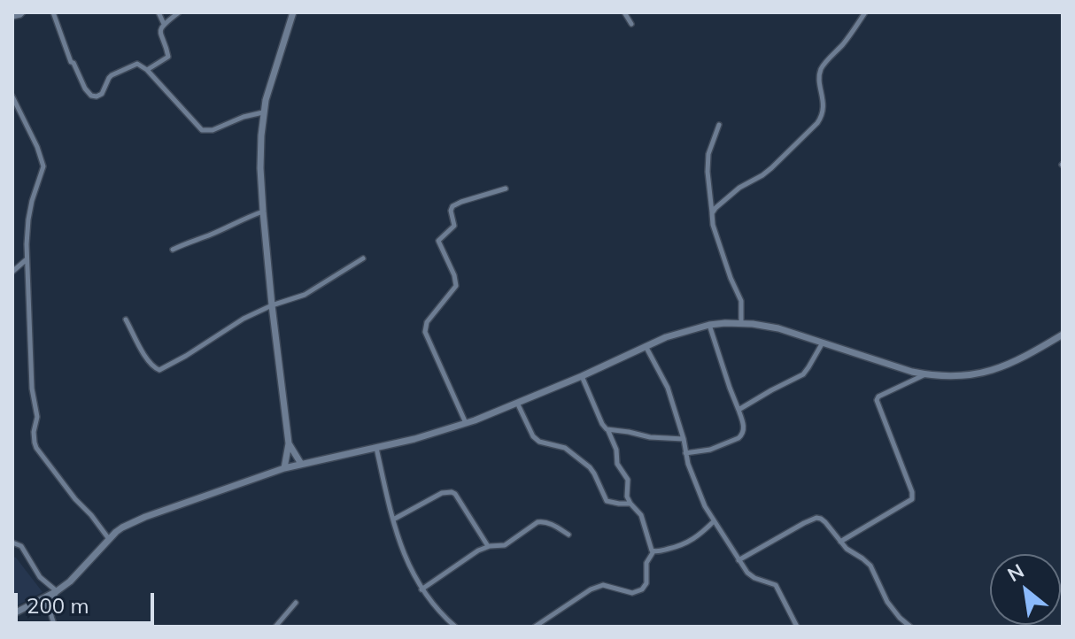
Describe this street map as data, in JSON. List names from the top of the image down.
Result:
{
  "scale_bar": "200 m",
  "north": "top left"
}
